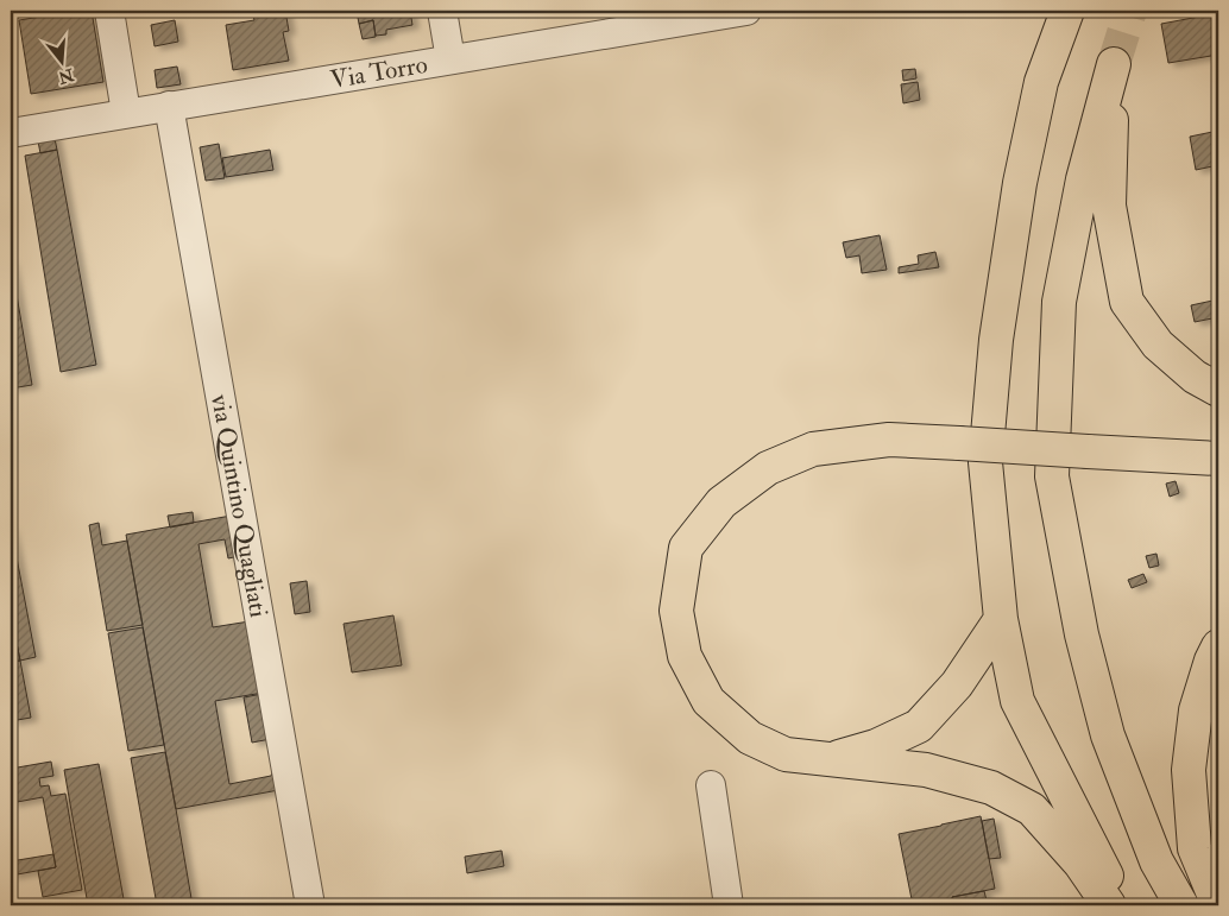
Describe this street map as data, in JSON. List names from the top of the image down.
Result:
{
  "streets": {
    "street": ["Via Torro", "via Quintino Quagliati"]
  },
  "crossings": [
    ["Via Torro", "via Quintino Quagliati"]
  ],
  "north": "bottom"
}
